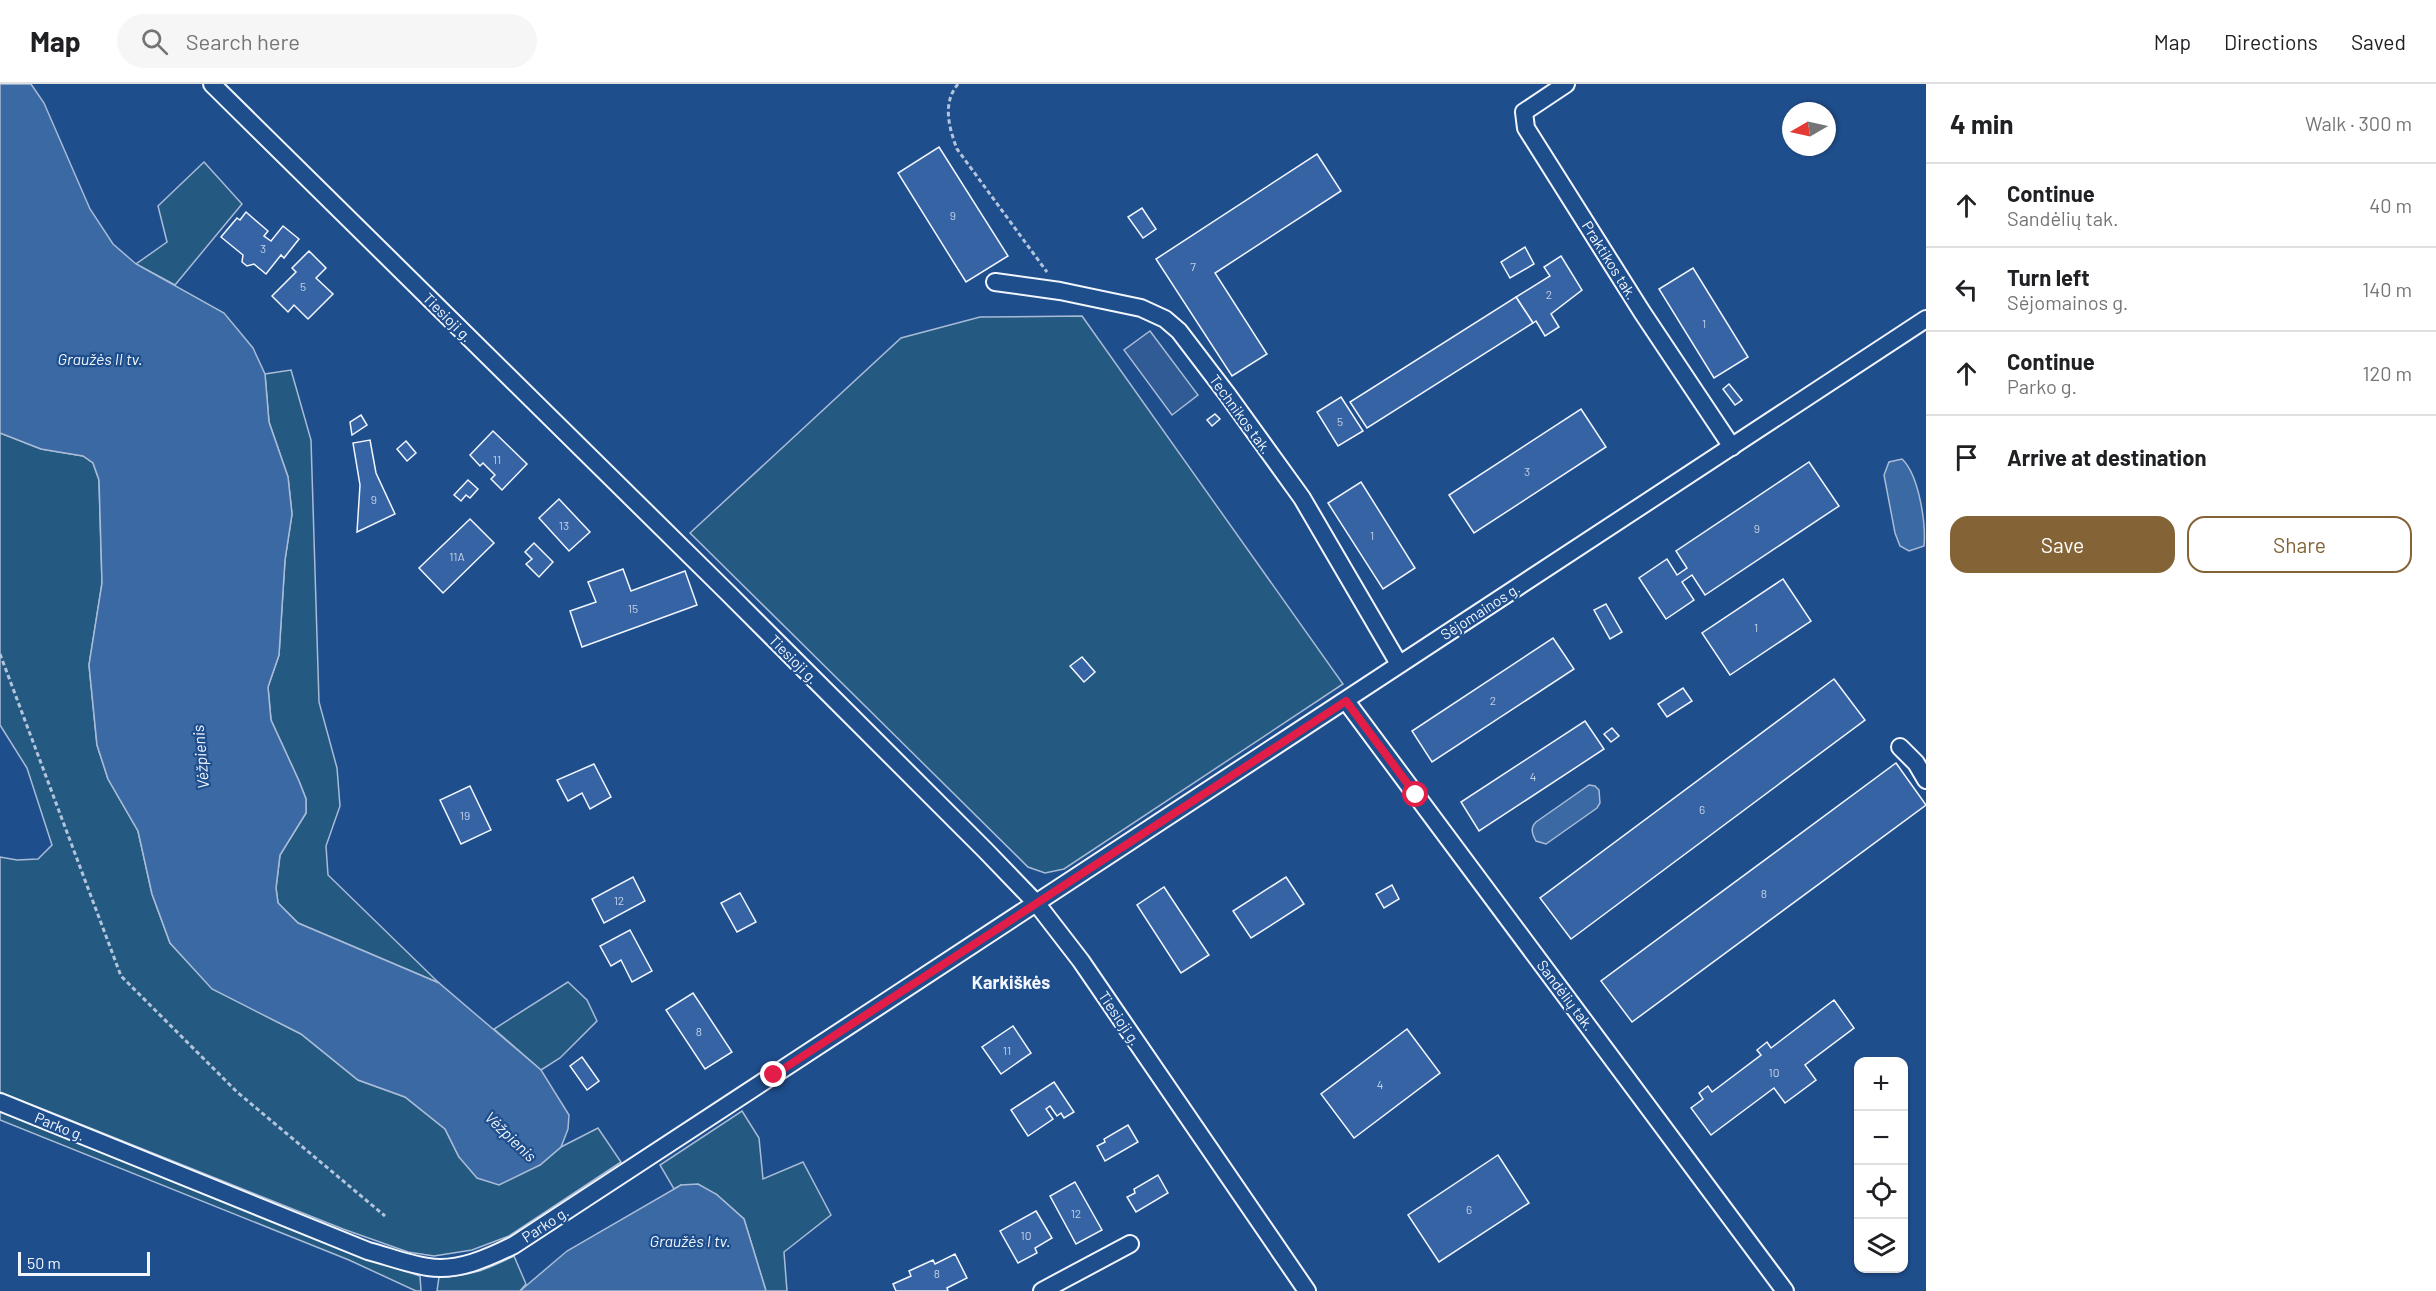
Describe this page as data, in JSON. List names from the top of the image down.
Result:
{
  "streets": {
    "street": [
      "Praktikos tak.",
      "Tiesioji g.",
      "Technikos tak.",
      "Sėjomainos g.",
      "Sandėlių tak.",
      "Parko g."
    ]
  },
  "crossings": [
    ["Praktikos tak.", "Sėjomainos g."],
    ["Tiesioji g.", "Sėjomainos g."],
    ["Tiesioji g.", "Parko g."],
    ["Technikos tak.", "Sėjomainos g."],
    ["Sėjomainos g.", "Sandėlių tak."],
    ["Sėjomainos g.", "Parko g."]
  ],
  "districts": ["Karkiškės"],
  "water": ["Graužės II tv.", "Vėžpienis", "Graužės I tv."],
  "house_numbers": [
    "9",
    "3",
    "7",
    "5",
    "2",
    "1",
    "5",
    "11",
    "3",
    "9",
    "13",
    "9",
    "1",
    "11A",
    "15",
    "1",
    "2",
    "4",
    "6",
    "19",
    "8",
    "12",
    "8",
    "11",
    "10",
    "4",
    "6",
    "12",
    "10",
    "8"
  ],
  "scale_bar": "50 m",
  "north": "left",
  "page": {
    "header": "Map",
    "search": "Search here",
    "nav": ["Map", "Directions", "Saved"],
    "heading": ["4 min", "Walk · 300 m"],
    "list": [
      ["Continue", "Sandėlių tak.", "40 m"],
      ["Turn left", "Sėjomainos g.", "140 m"],
      ["Continue", "Parko g.", "120 m"],
      "Arrive at destination"
    ],
    "buttons": ["Save", "Share"],
    "map_buttons": ["+", "−"],
    "scale": "50 m"
  }
}
